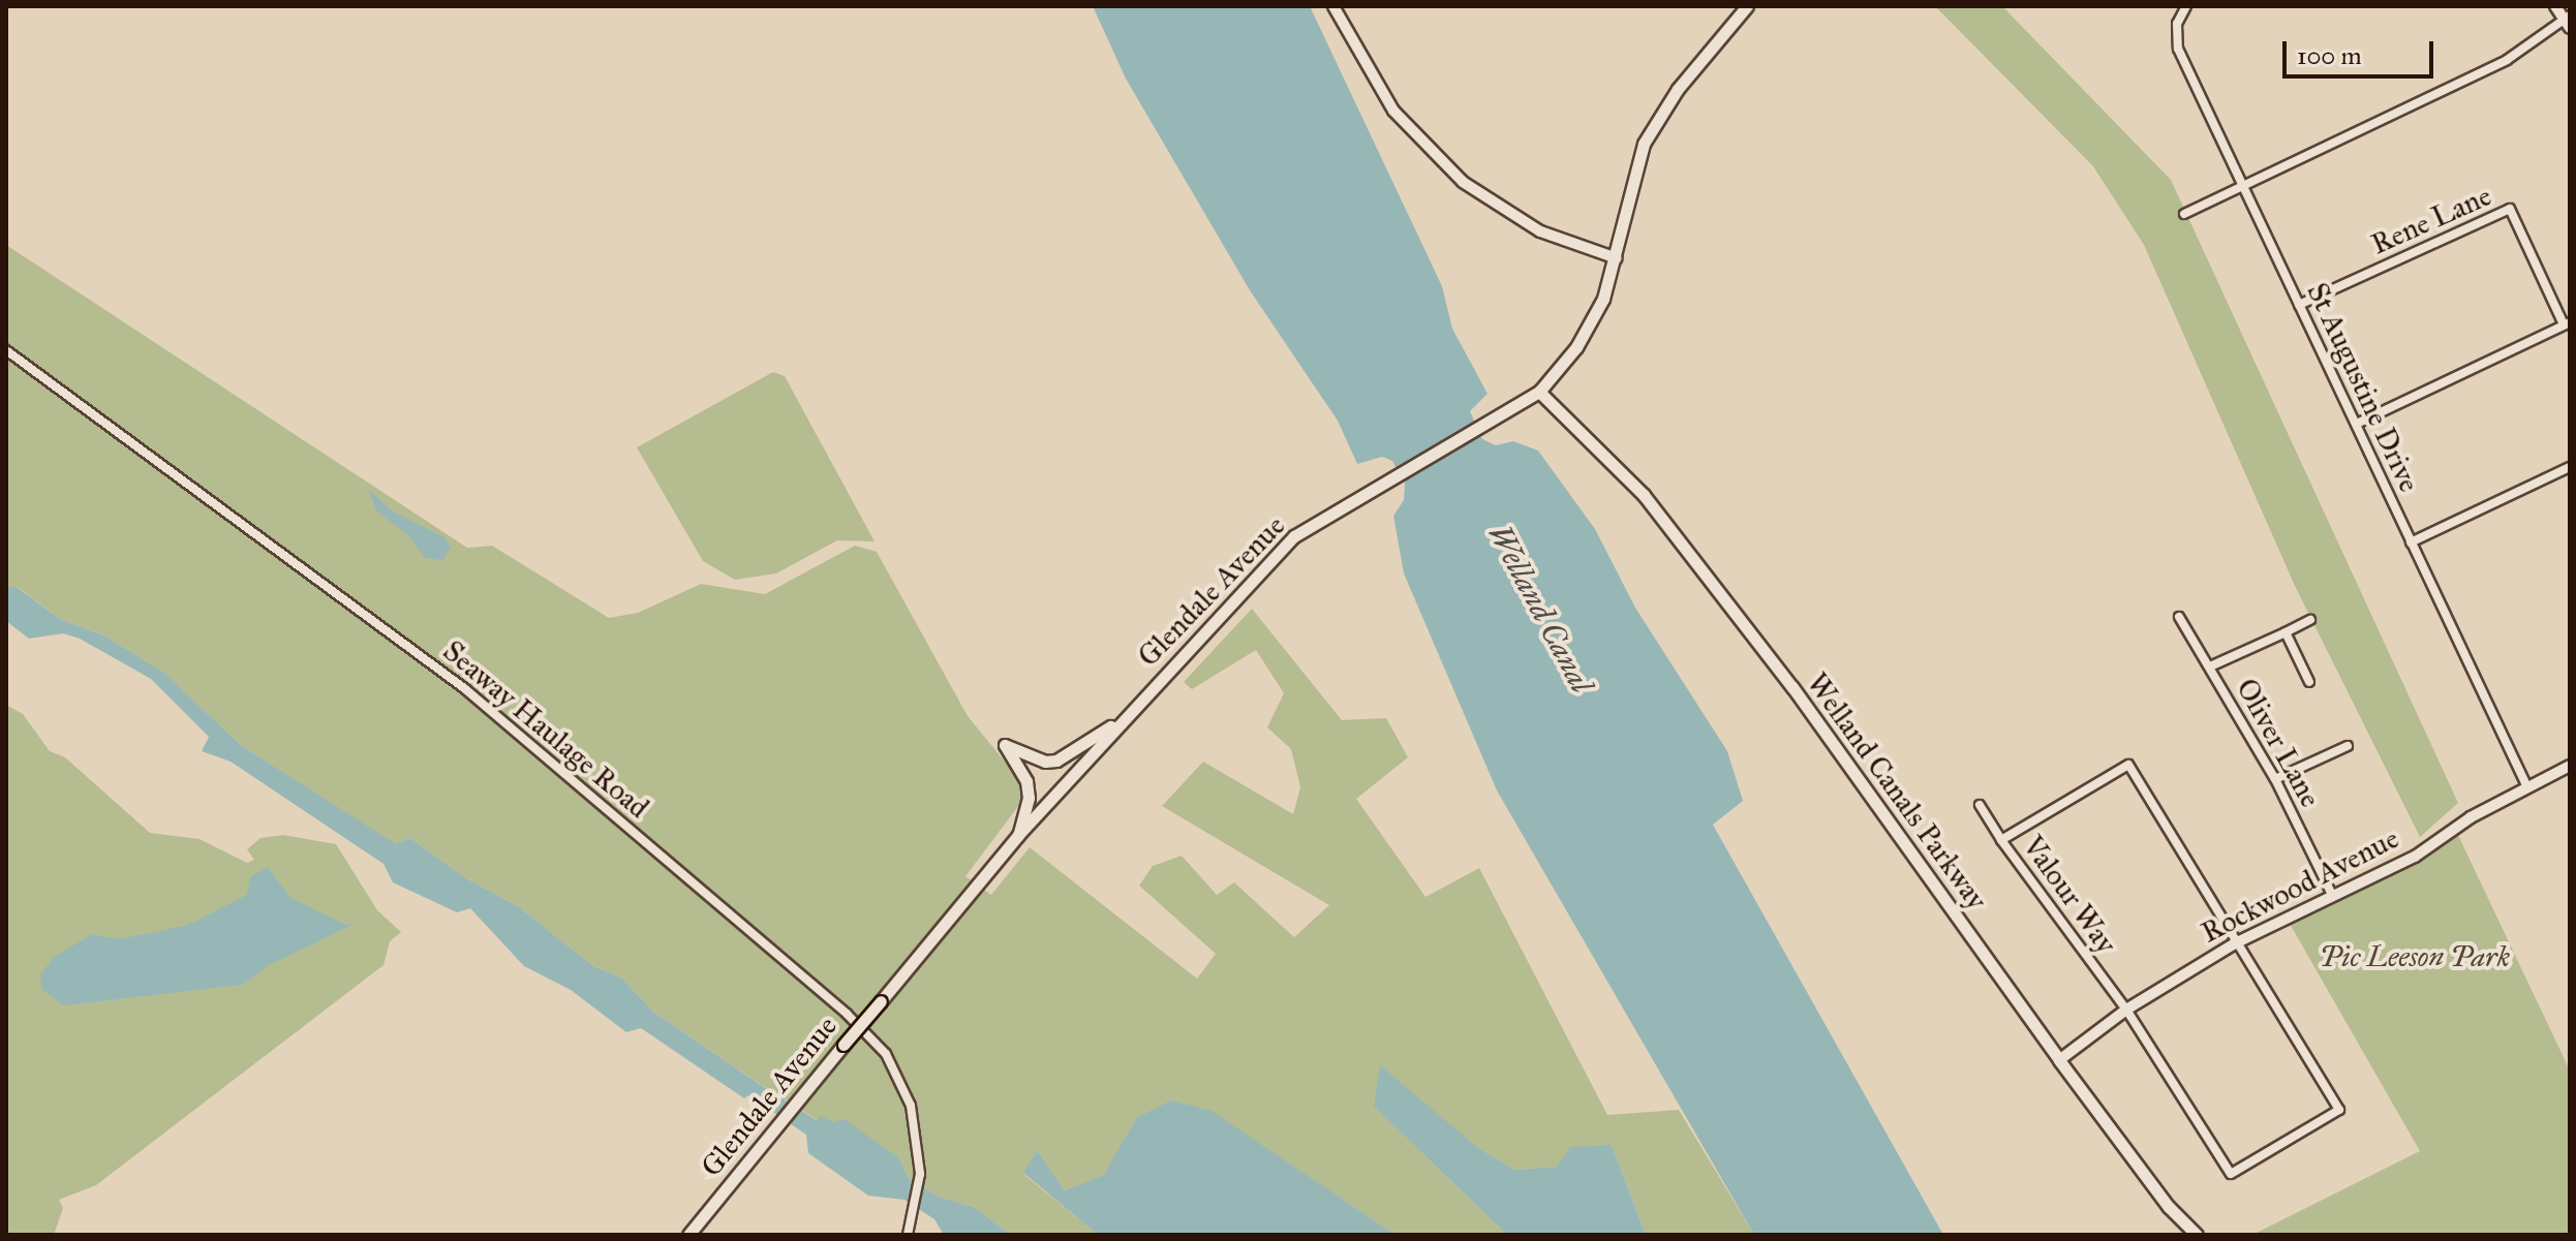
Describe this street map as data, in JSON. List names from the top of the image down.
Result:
{
  "streets": {
    "main road": ["Glendale Avenue", "Welland Canals Parkway"],
    "street": [
      "Rene Lane",
      "St Augustine Drive",
      "Seaway Haulage Road",
      "Oliver Lane",
      "Rockwood Avenue",
      "Valour Way"
    ]
  },
  "crossings": [
    ["Rene Lane", "St Augustine Drive"],
    ["St Augustine Drive", "Rockwood Avenue"],
    ["Glendale Avenue", "Welland Canals Parkway"],
    ["Oliver Lane", "Rockwood Avenue"],
    ["Welland Canals Parkway", "Rockwood Avenue"],
    ["Rockwood Avenue", "Valour Way"]
  ],
  "water": ["Welland Canal"],
  "parks": ["Pic Leeson Park"],
  "scale_bar": "100 m"
}
